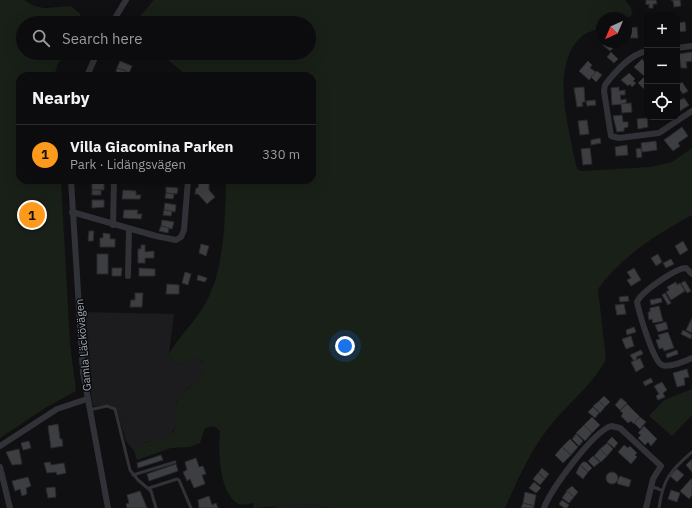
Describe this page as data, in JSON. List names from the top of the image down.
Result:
{
  "streets": {
    "street": ["Gamla Läckövägen"]
  },
  "north": "bottom left",
  "page": {
    "map_buttons": ["+", "−"],
    "search": "Search here",
    "heading": "Nearby",
    "list": [
      {
        "mark": "1",
        "name": "Villa Giacomina Parken",
        "note": "Park · Lidängsvägen",
        "value": "330 m"
      }
    ],
    "pins": "1"
  }
}
